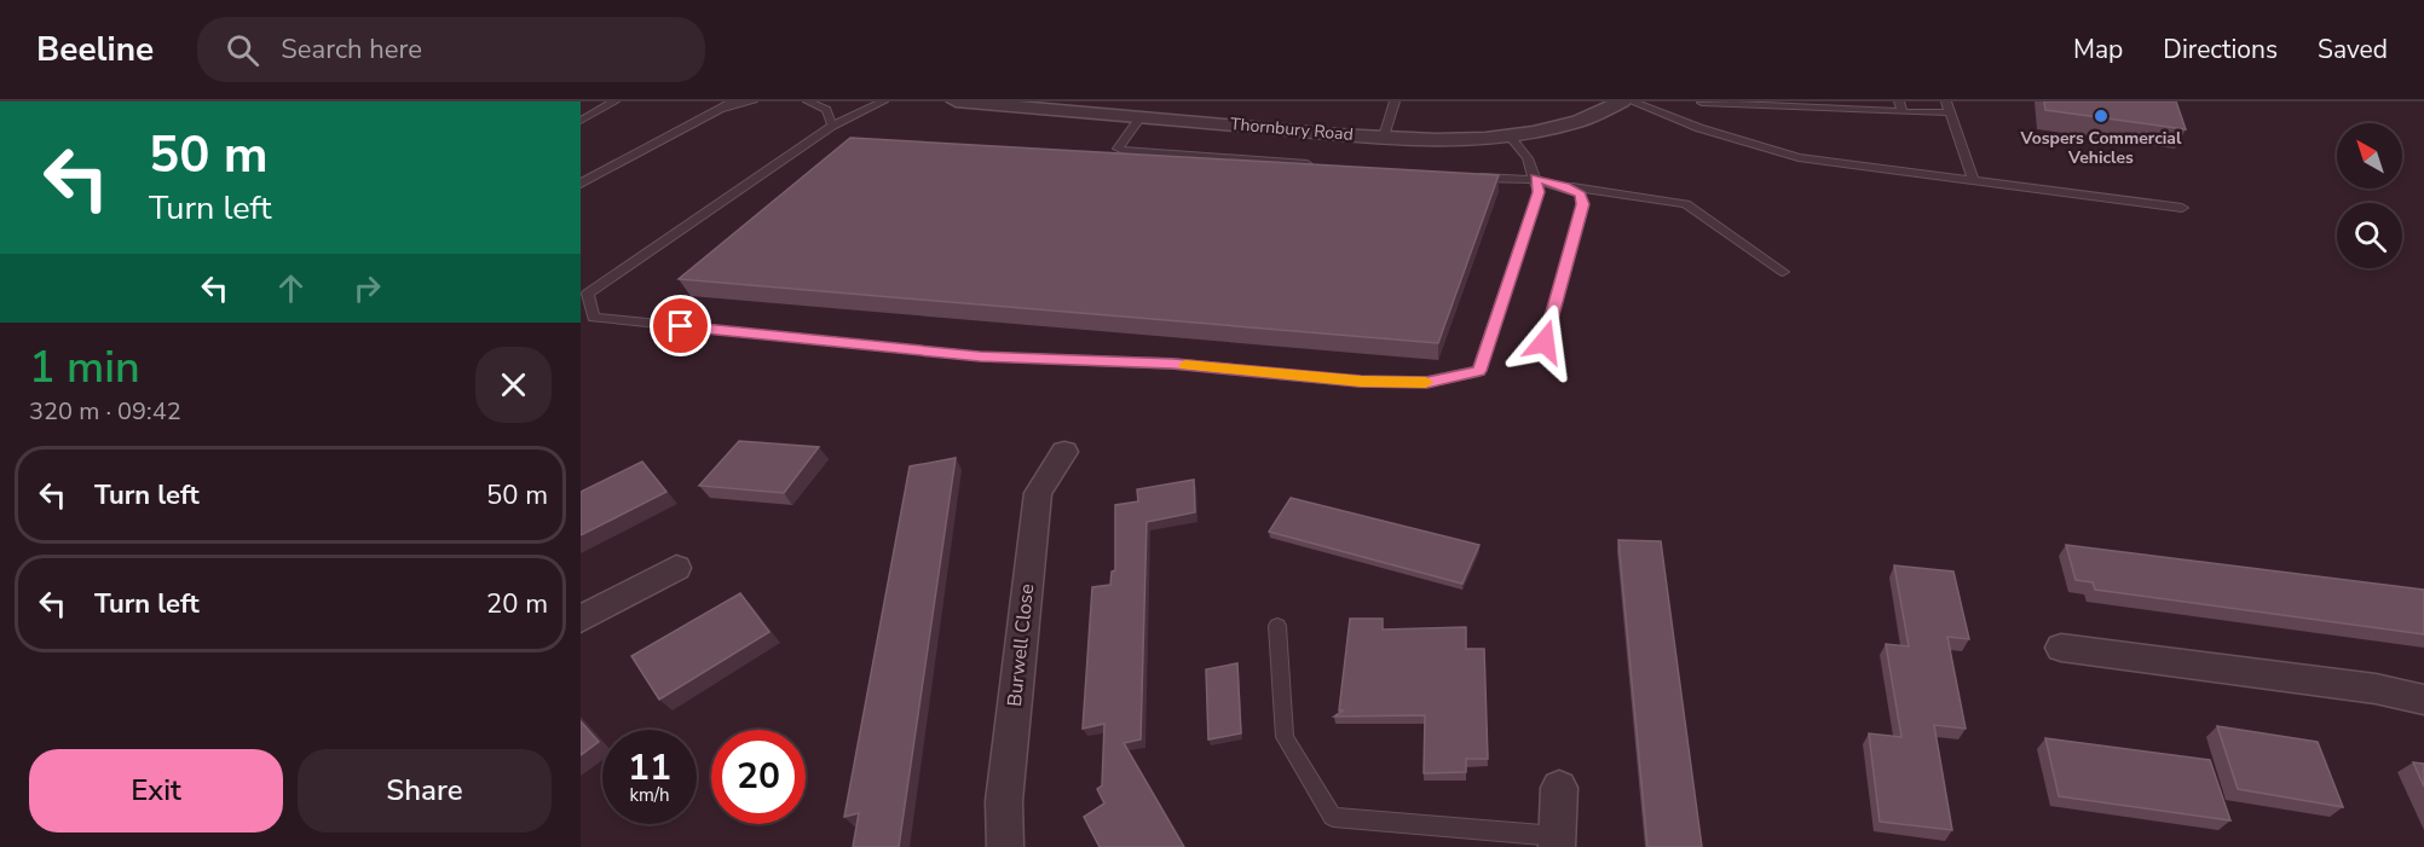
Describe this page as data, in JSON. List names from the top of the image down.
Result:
{
  "streets": {
    "street": ["Thornbury Road", "Burwell Close"]
  },
  "places": ["Vospers Commercial Vehicles"],
  "north": "top left",
  "page": {
    "header": "Beeline",
    "search": "Search here",
    "nav": ["Map", "Directions", "Saved"],
    "turn": ["50 m", "Turn left"],
    "heading": ["1 min", "320 m · 09:42"],
    "list": [
      {
        "name": "Turn left",
        "value": "50 m"
      },
      {
        "name": "Turn left",
        "value": "20 m"
      }
    ],
    "speed": "11 km/h",
    "limit": "20",
    "buttons": ["Exit", "Share"]
  }
}
